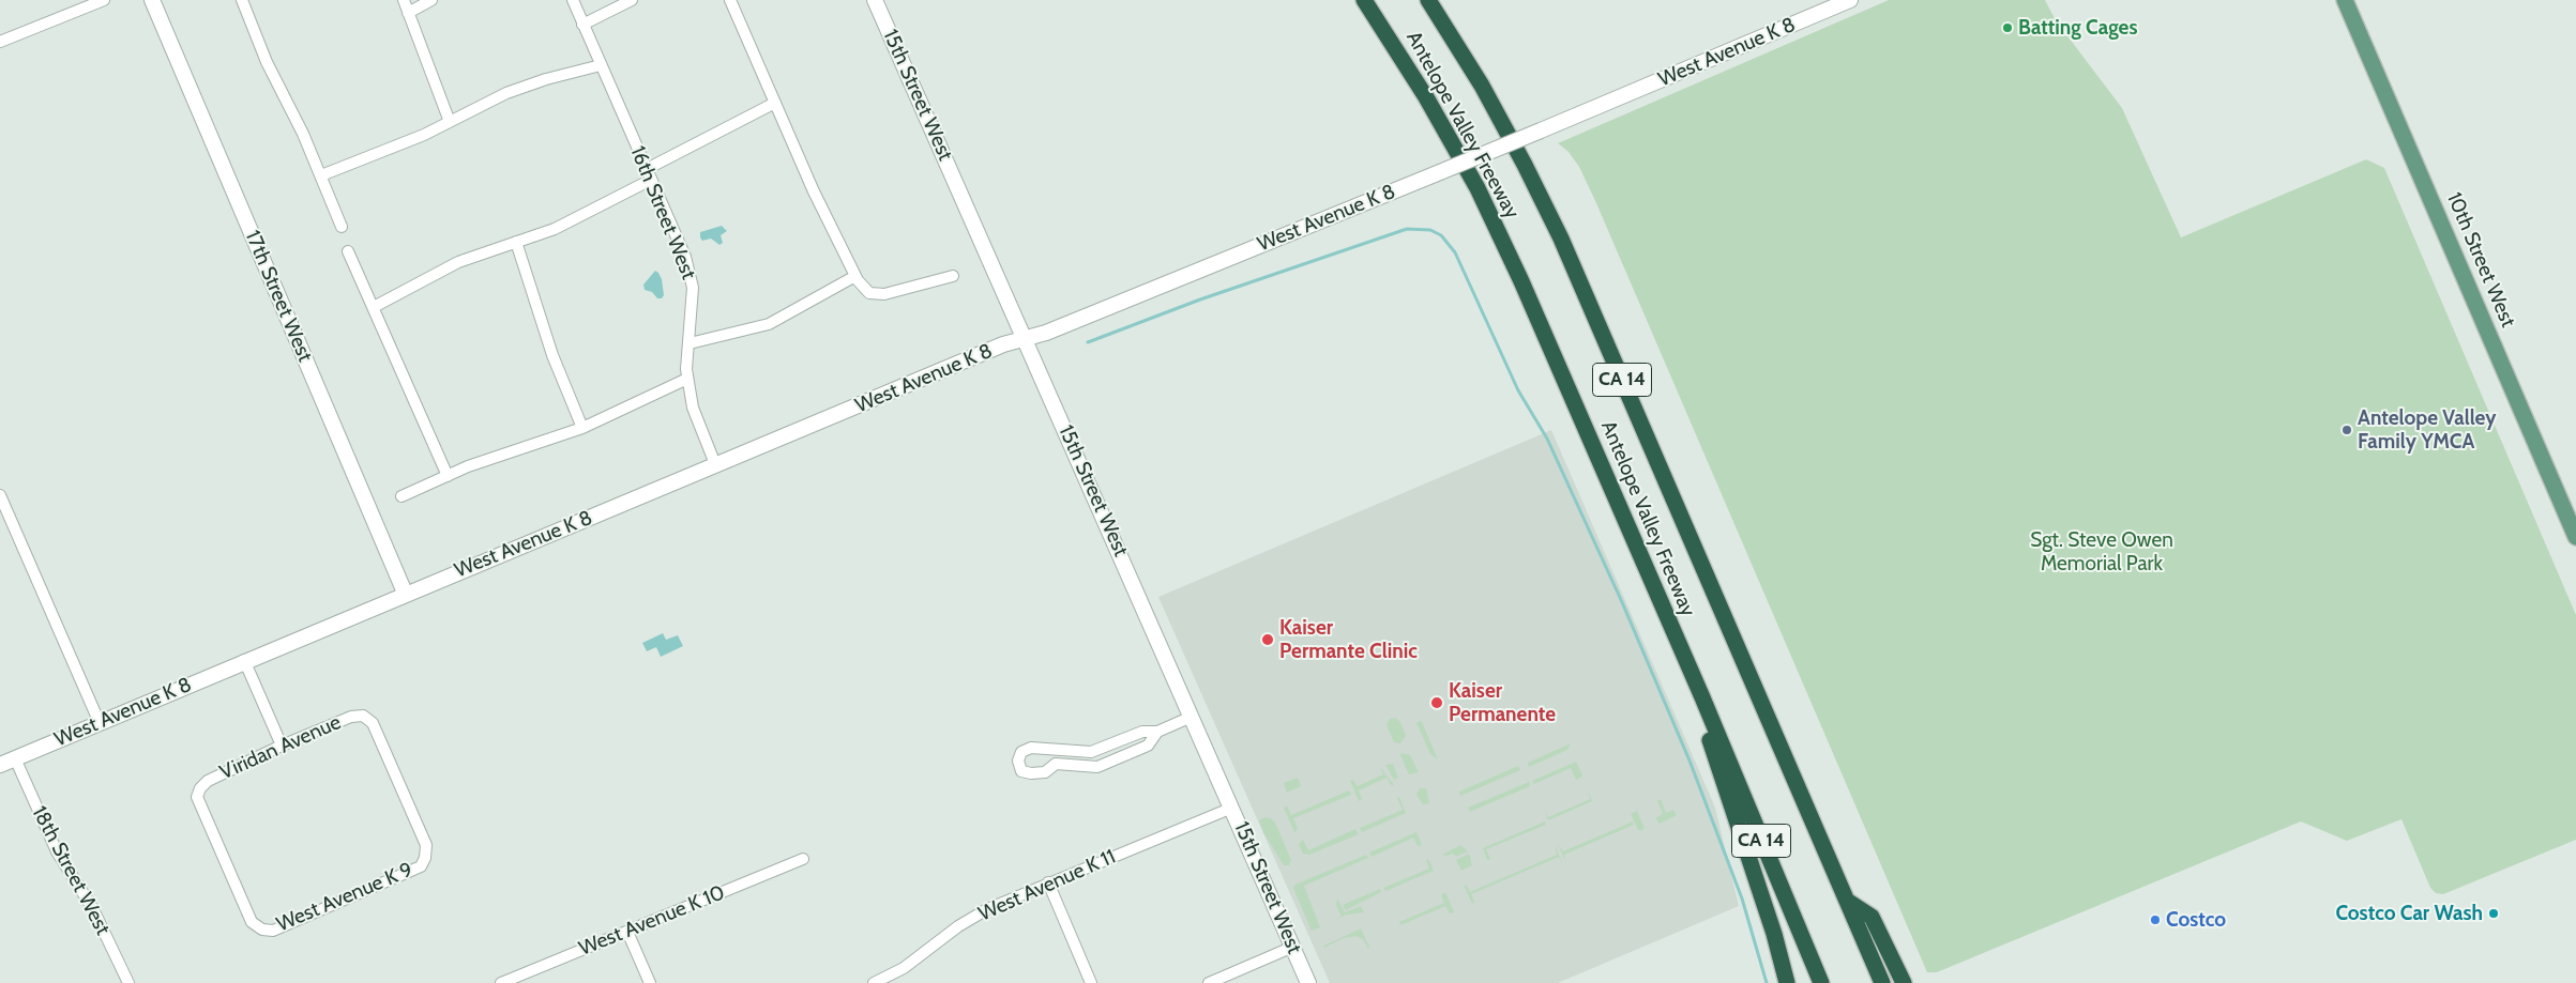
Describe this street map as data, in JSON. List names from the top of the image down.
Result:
{
  "streets": {
    "highway": ["Antelope Valley Freeway", "CA 14"],
    "main road": ["10th Street West"],
    "street": [
      "West Avenue K 8",
      "15th Street West",
      "16th Street West",
      "17th Street West",
      "Viridan Avenue",
      "18th Street West",
      "West Avenue K 11",
      "West Avenue K 9",
      "West Avenue K 10"
    ]
  },
  "crossings": [
    ["West Avenue K 8", "15th Street West"],
    ["West Avenue K 8", "16th Street West"],
    ["West Avenue K 8", "17th Street West"],
    ["West Avenue K 8", "18th Street West"],
    ["15th Street West", "West Avenue K 11"],
    ["Viridan Avenue", "West Avenue K 9"]
  ],
  "parks": ["Sgt. Steve Owen Memorial Park"],
  "places": [
    "Batting Cages",
    "Antelope Valley Family YMCA",
    "Kaiser Permante Clinic",
    "Kaiser Permanente",
    "Costco Car Wash",
    "Costco"
  ]
}
